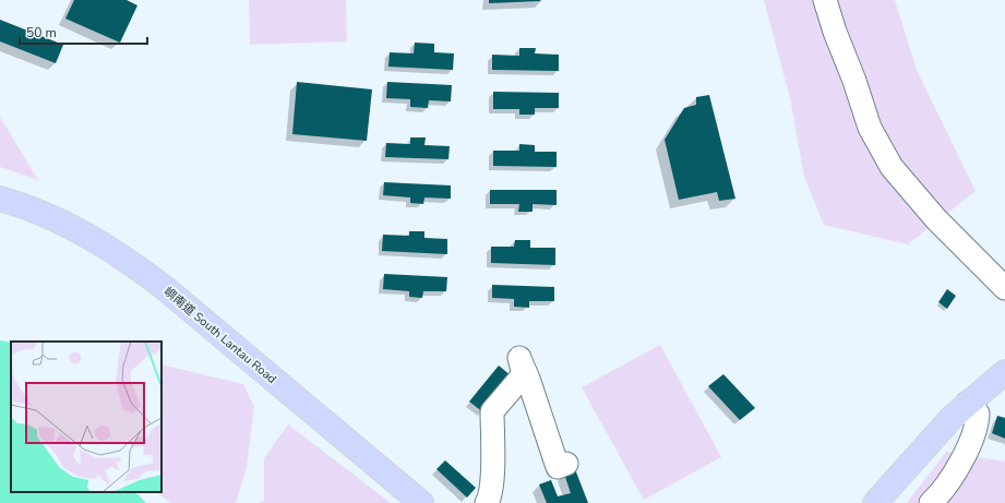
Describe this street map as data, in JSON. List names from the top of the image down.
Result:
{
  "streets": {
    "main road": ["嶼南道 South Lantau Road"]
  },
  "scale_bar": "50 m"
}
